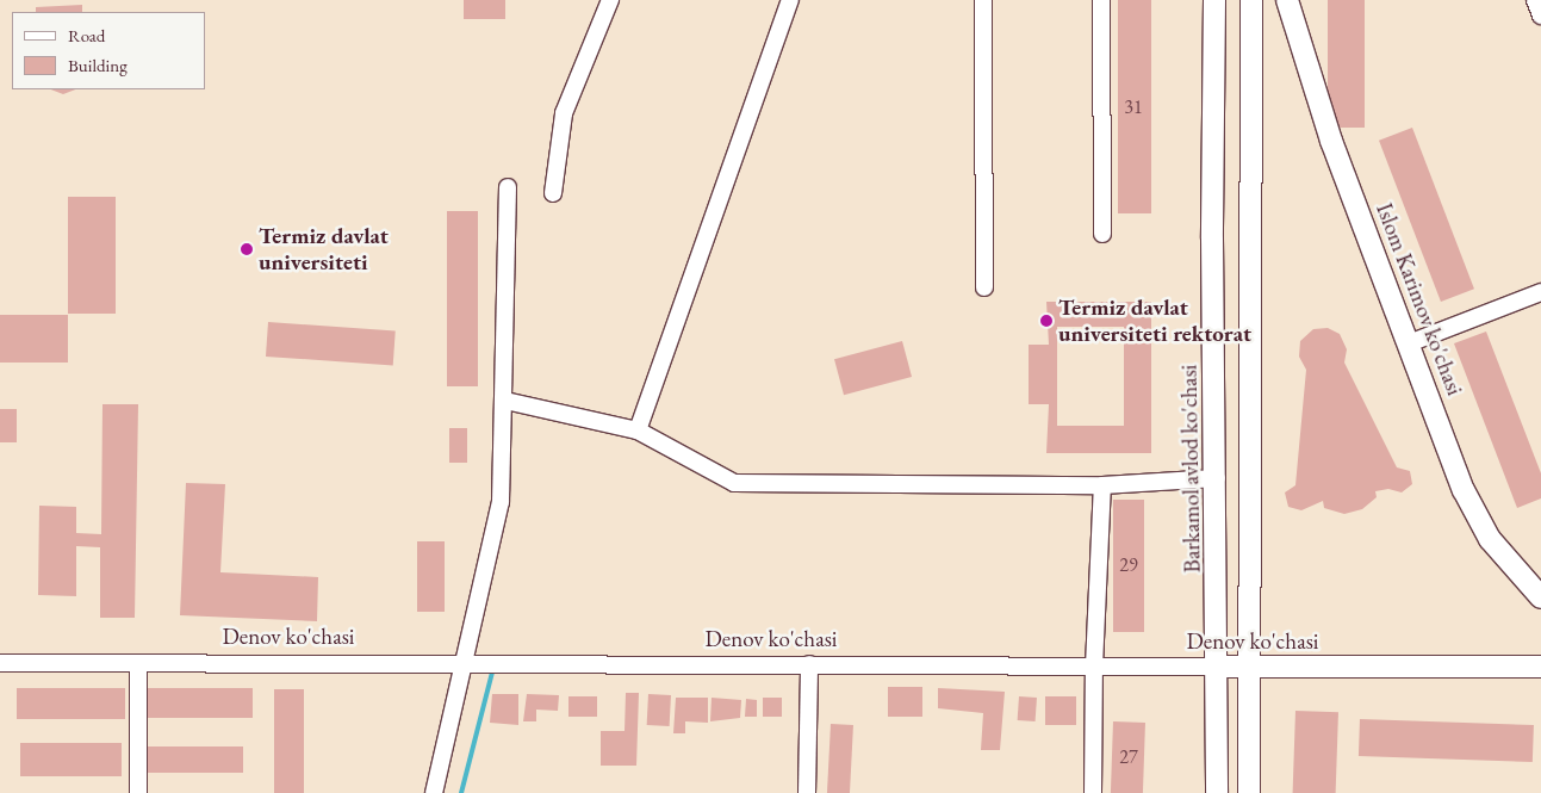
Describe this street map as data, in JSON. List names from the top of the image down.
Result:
{
  "streets": {
    "main road": ["Islom Karimov ko'chasi", "Barkamol avlod ko'chasi", "Denov ko'chasi"]
  },
  "crossings": [
    ["Barkamol avlod ko'chasi", "Denov ko'chasi"]
  ],
  "places": ["Termiz davlat universiteti", "Termiz davlat universiteti rektorat"],
  "house_numbers": ["31", "29", "27"],
  "legend": ["Road", "Building"]
}
